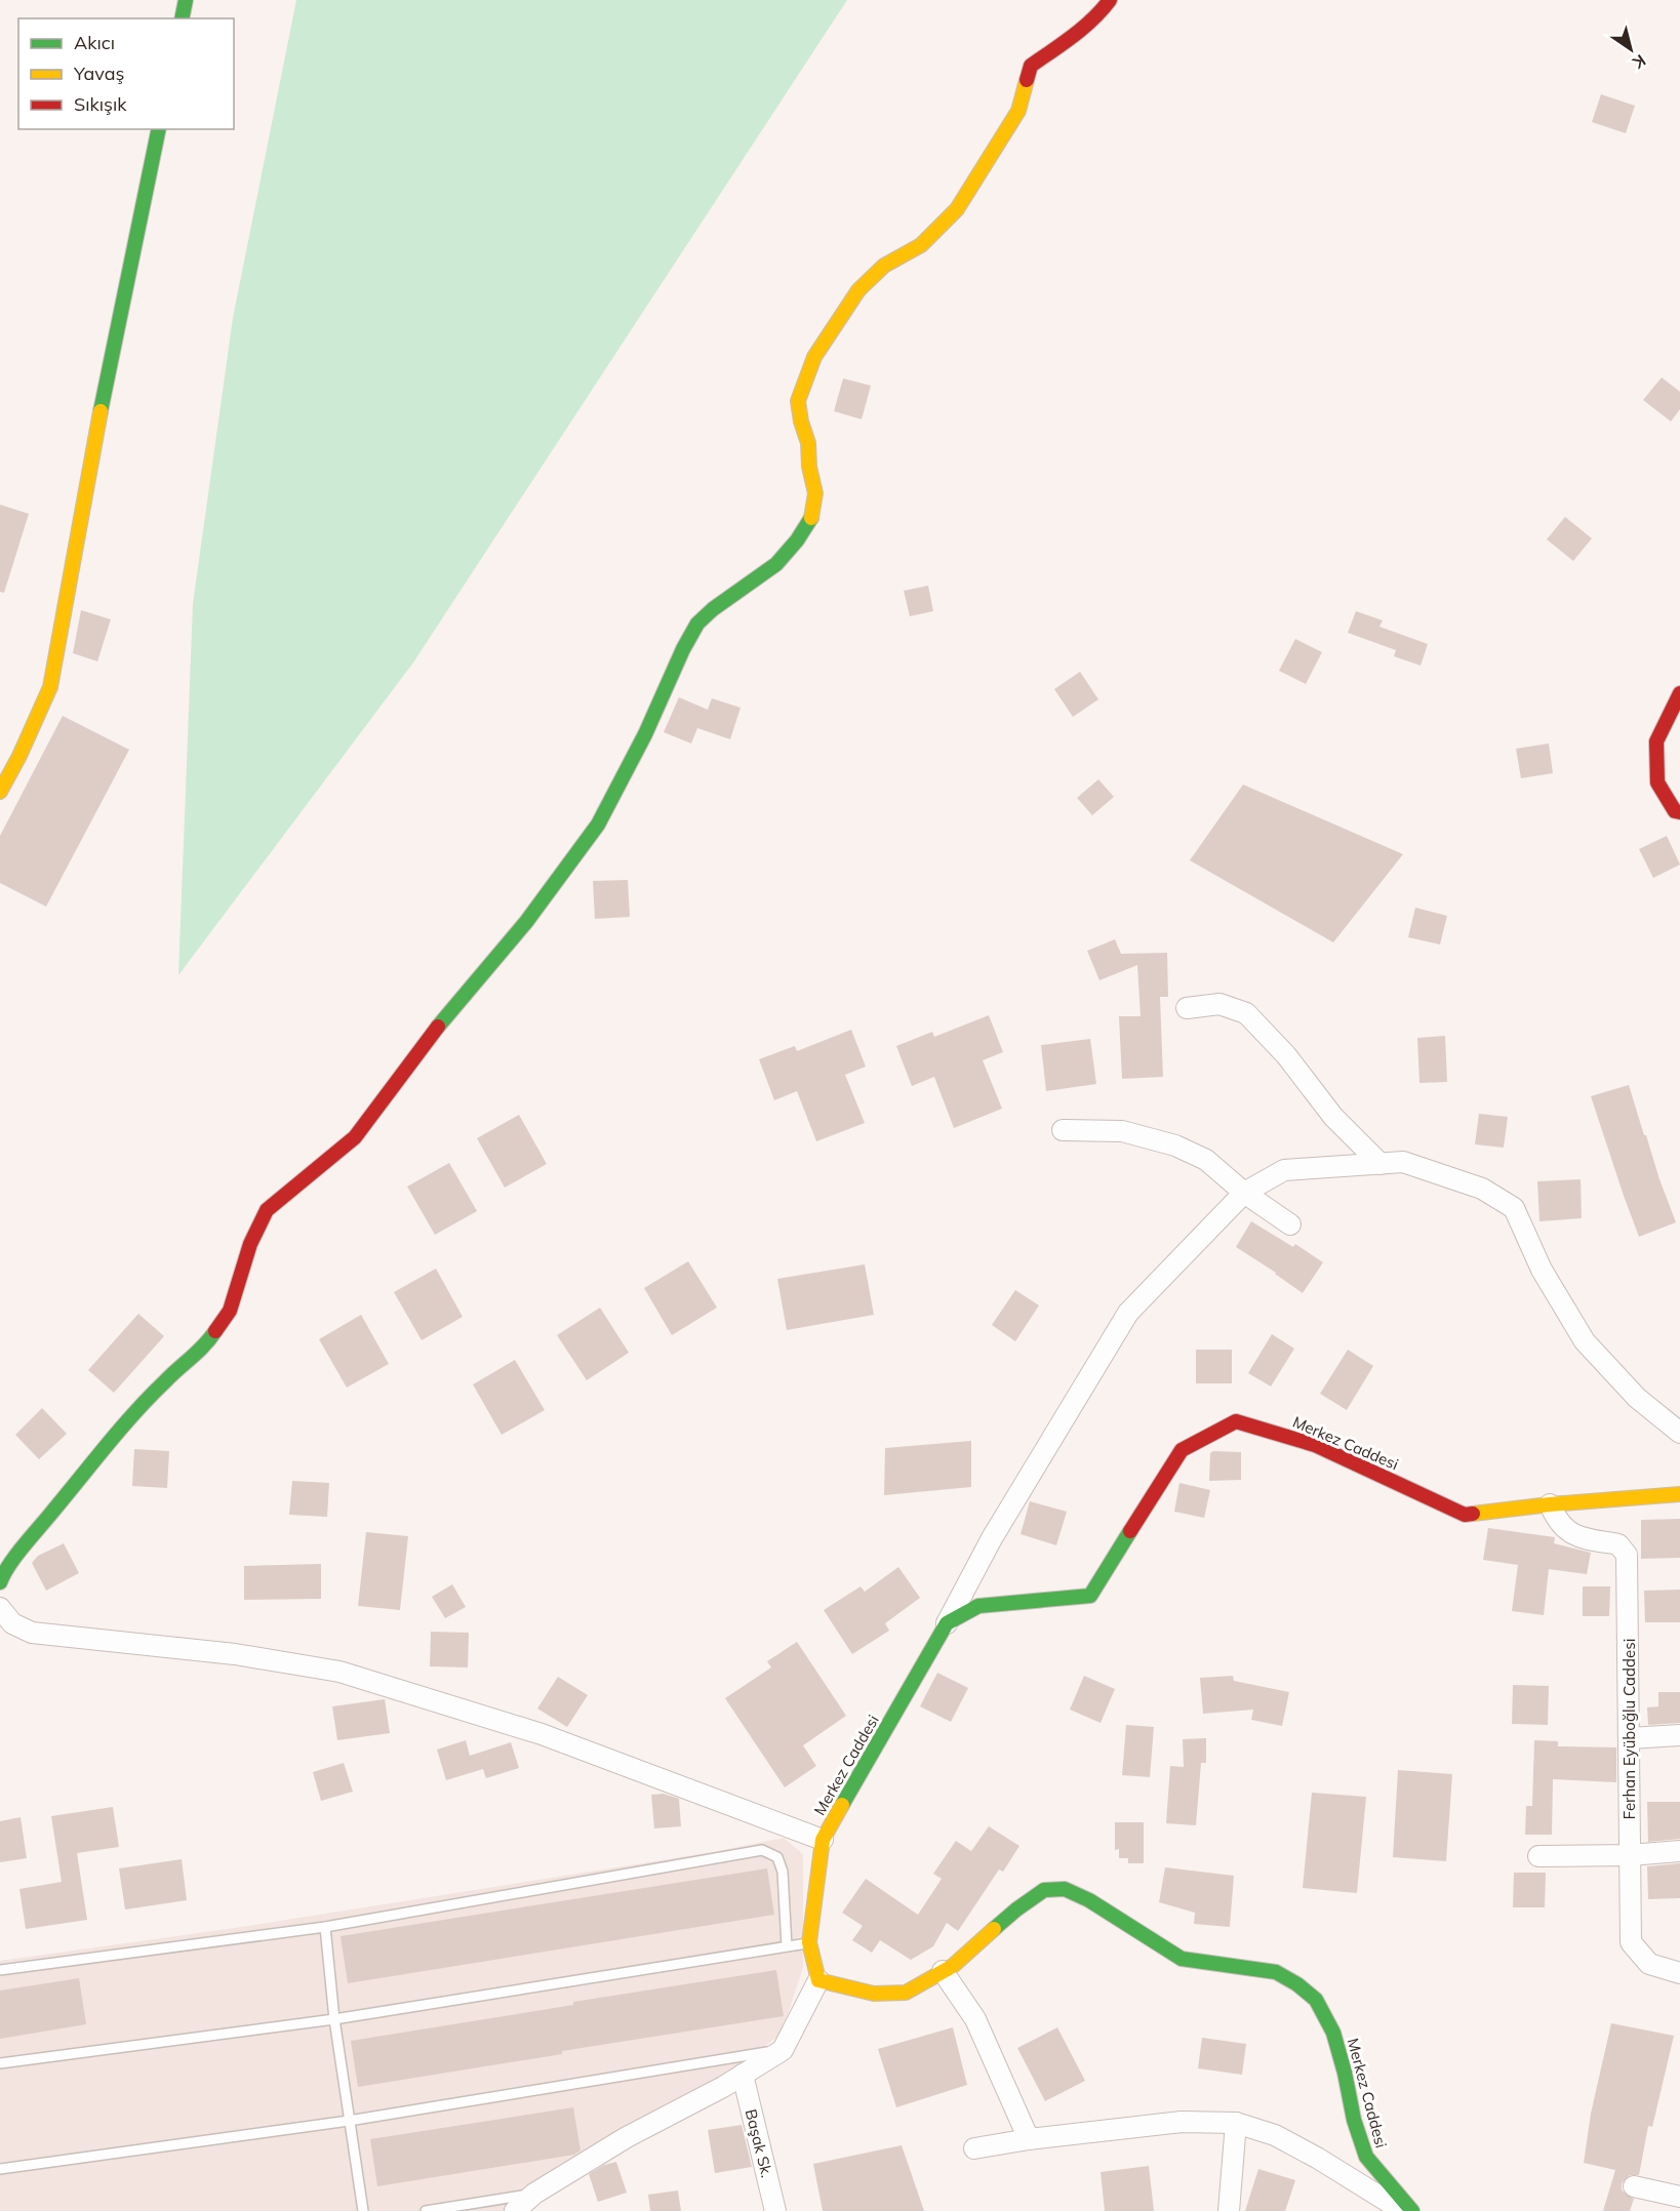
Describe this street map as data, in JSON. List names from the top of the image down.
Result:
{
  "streets": {
    "street": ["Merkez Caddesi", "Ferhan Eyüboğlu Caddesi", "Başak Sk."]
  },
  "crossings": [
    ["Merkez Caddesi", "Ferhan Eyüboğlu Caddesi"]
  ],
  "legend": ["Akıcı", "Yavaş", "Sıkışık"],
  "north": "bottom right"
}
